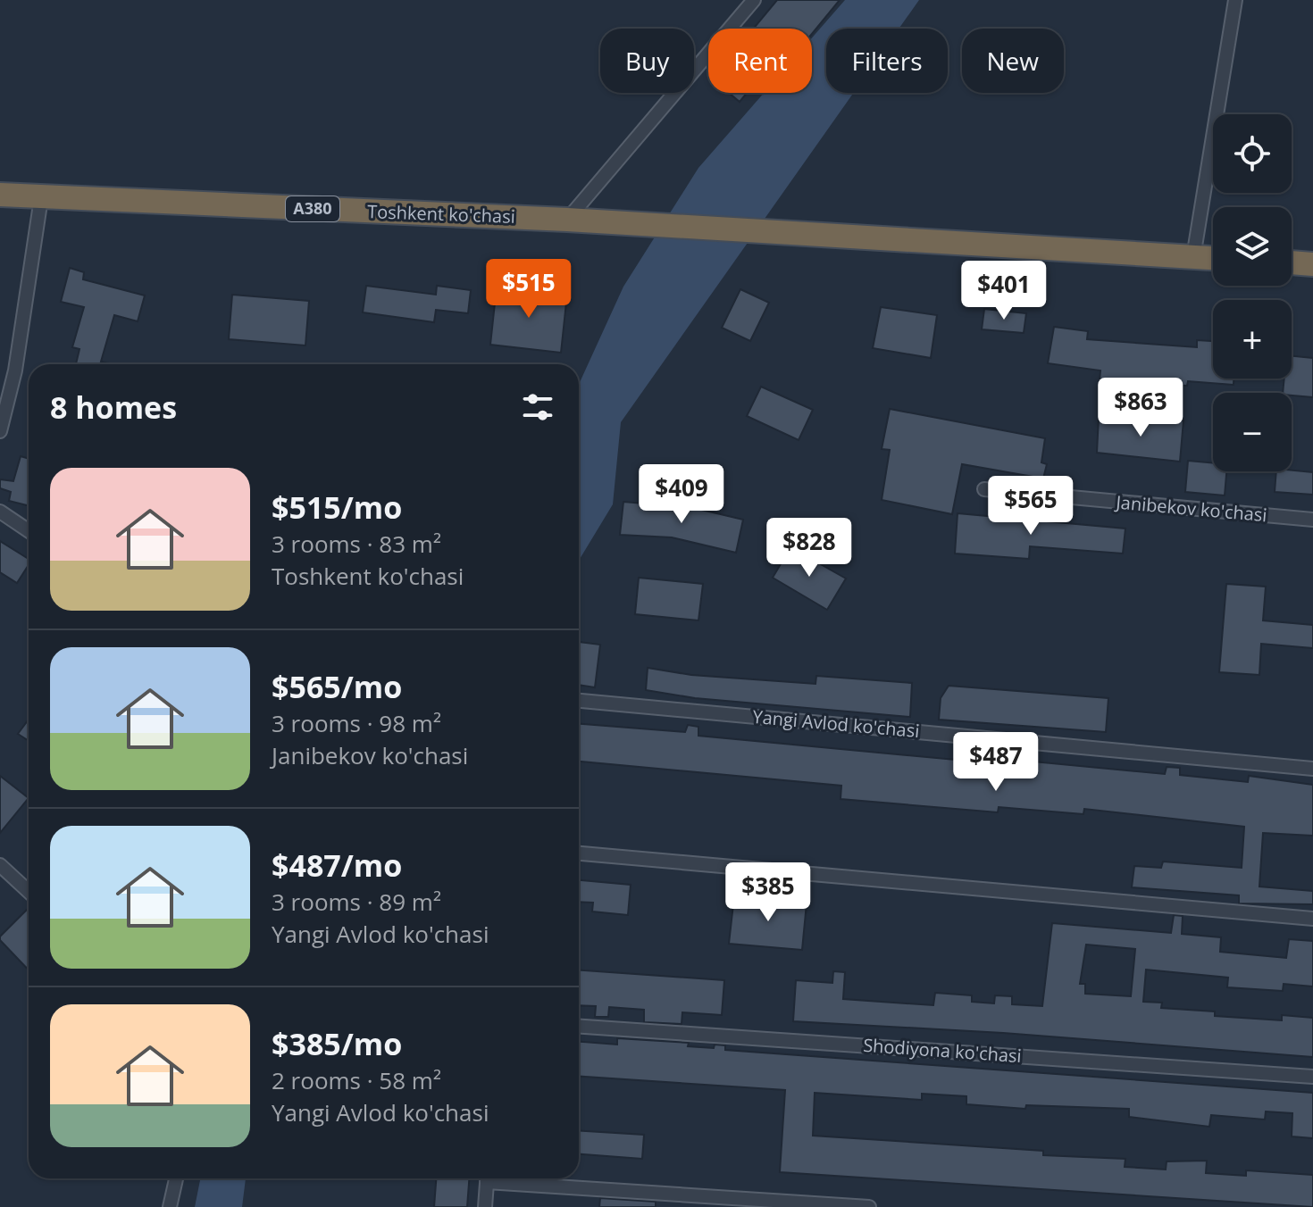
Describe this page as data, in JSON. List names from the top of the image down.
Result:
{
  "streets": {
    "highway": ["A380", "Toshkent ko'chasi"],
    "street": ["Janibekov ko'chasi", "Yangi Avlod ko'chasi", "Shodiyona ko'chasi"]
  },
  "crossings": [
    ["A380", "Toshkent ko'chasi"]
  ],
  "page": {
    "chip": [
      "Buy",
      "Rent",
      "Filters",
      "New"
    ],
    "map_buttons": ["+", "−"],
    "price": [
      "$515",
      "$401",
      "$863",
      "$409",
      "$565",
      "$828",
      "$487",
      "$385"
    ],
    "heading": "8 homes",
    "list": [
      {
        "name": "$515/mo",
        "note": "3 rooms · 83 m² · Toshkent ko'chasi"
      },
      {
        "name": "$565/mo",
        "note": "3 rooms · 98 m² · Janibekov ko'chasi"
      },
      {
        "name": "$487/mo",
        "note": "3 rooms · 89 m² · Yangi Avlod ko'chasi"
      },
      {
        "name": "$385/mo",
        "note": "2 rooms · 58 m² · Yangi Avlod ko'chasi"
      }
    ]
  }
}
